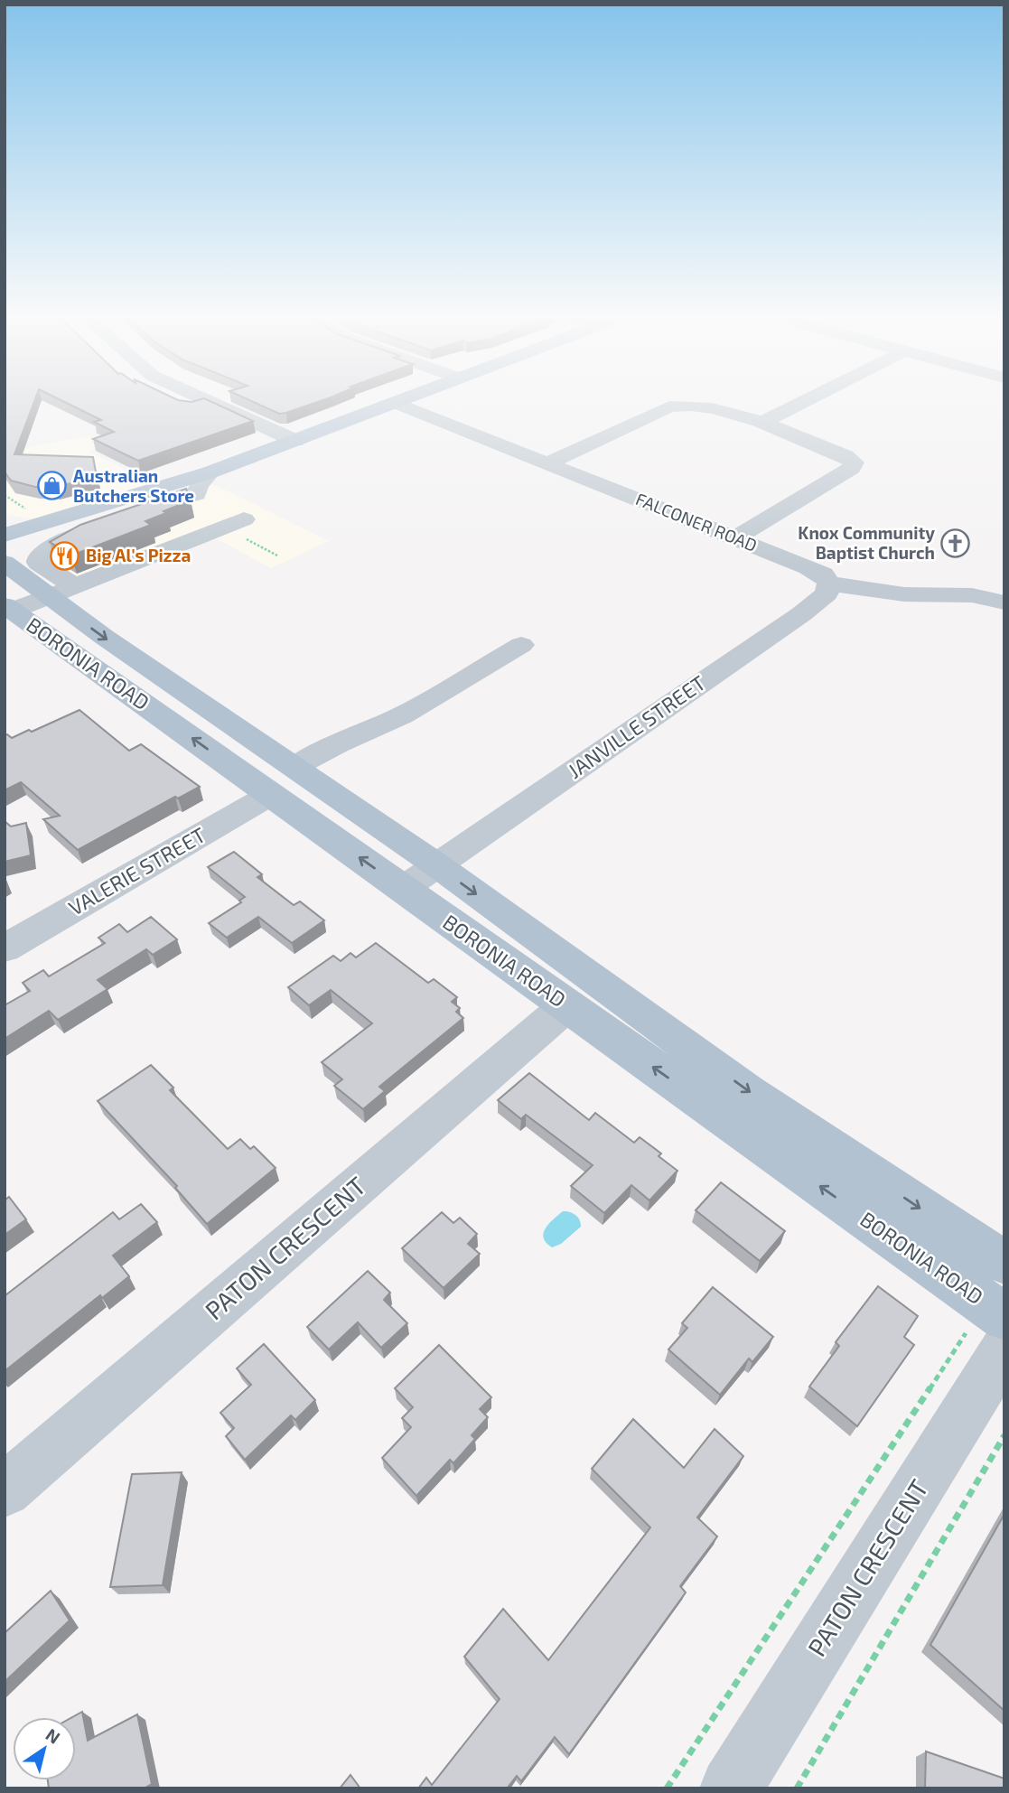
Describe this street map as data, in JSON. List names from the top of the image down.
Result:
{
  "streets": {
    "main road": ["BORONIA ROAD"],
    "street": [
      "FALCONER ROAD",
      "JANVILLE STREET",
      "VALERIE STREET",
      "PATON CRESCENT"
    ]
  },
  "crossings": [
    ["FALCONER ROAD", "JANVILLE STREET"],
    ["BORONIA ROAD", "JANVILLE STREET"],
    ["BORONIA ROAD", "VALERIE STREET"],
    ["BORONIA ROAD", "PATON CRESCENT"]
  ],
  "places": {
    "shop": ["Australian Butchers Store"],
    "church": ["Knox Community Baptist Church"],
    "restaurant": ["Big Al's Pizza"]
  },
  "north": "top right"
}
